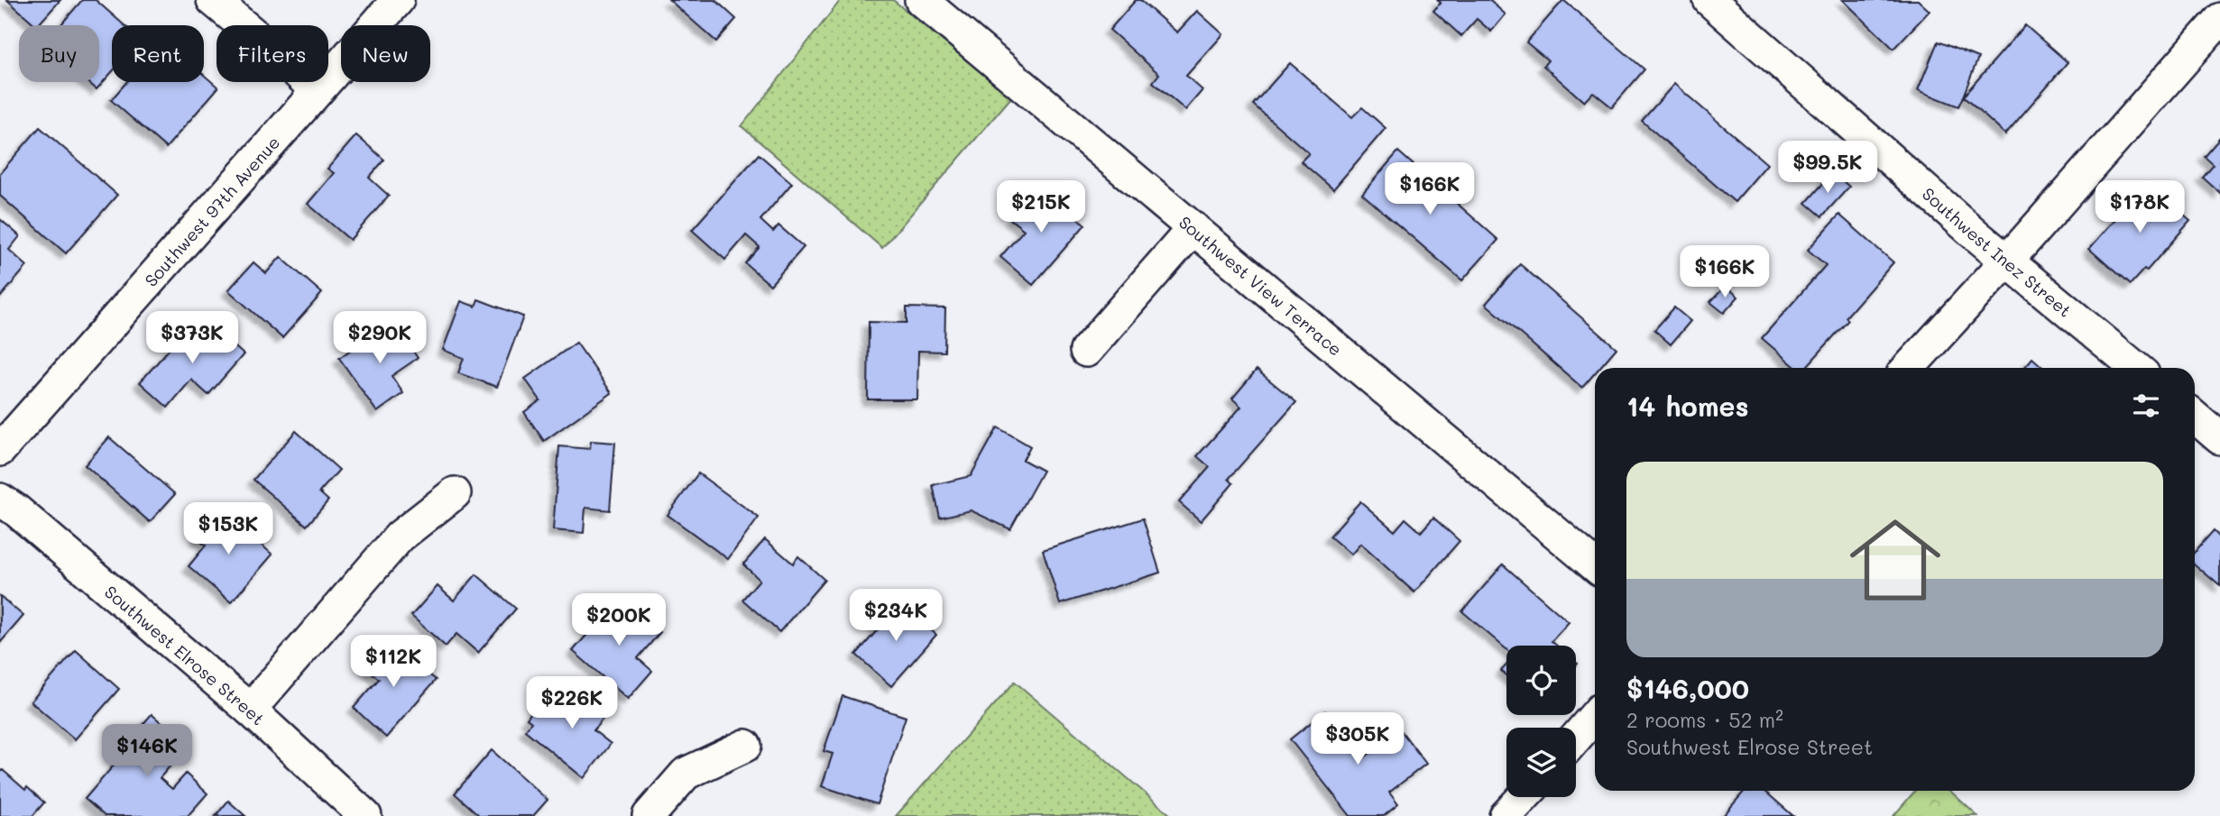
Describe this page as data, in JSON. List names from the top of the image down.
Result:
{
  "streets": {
    "street": [
      "Southwest 97th Avenue",
      "Southwest Inez Street",
      "Southwest View Terrace",
      "Southwest Elrose Street"
    ]
  },
  "page": {
    "chip": [
      "Buy",
      "Rent",
      "Filters",
      "New"
    ],
    "price": [
      "$99.5K",
      "$166K",
      "$215K",
      "$178K",
      "$166K",
      "$373K",
      "$290K",
      "$153K",
      "$234K",
      "$200K",
      "$112K",
      "$226K",
      "$305K",
      "$146K"
    ],
    "heading": "14 homes",
    "list": [
      {
        "name": "$146,000",
        "note": "2 rooms · 52 m² · Southwest Elrose Street"
      }
    ]
  }
}
